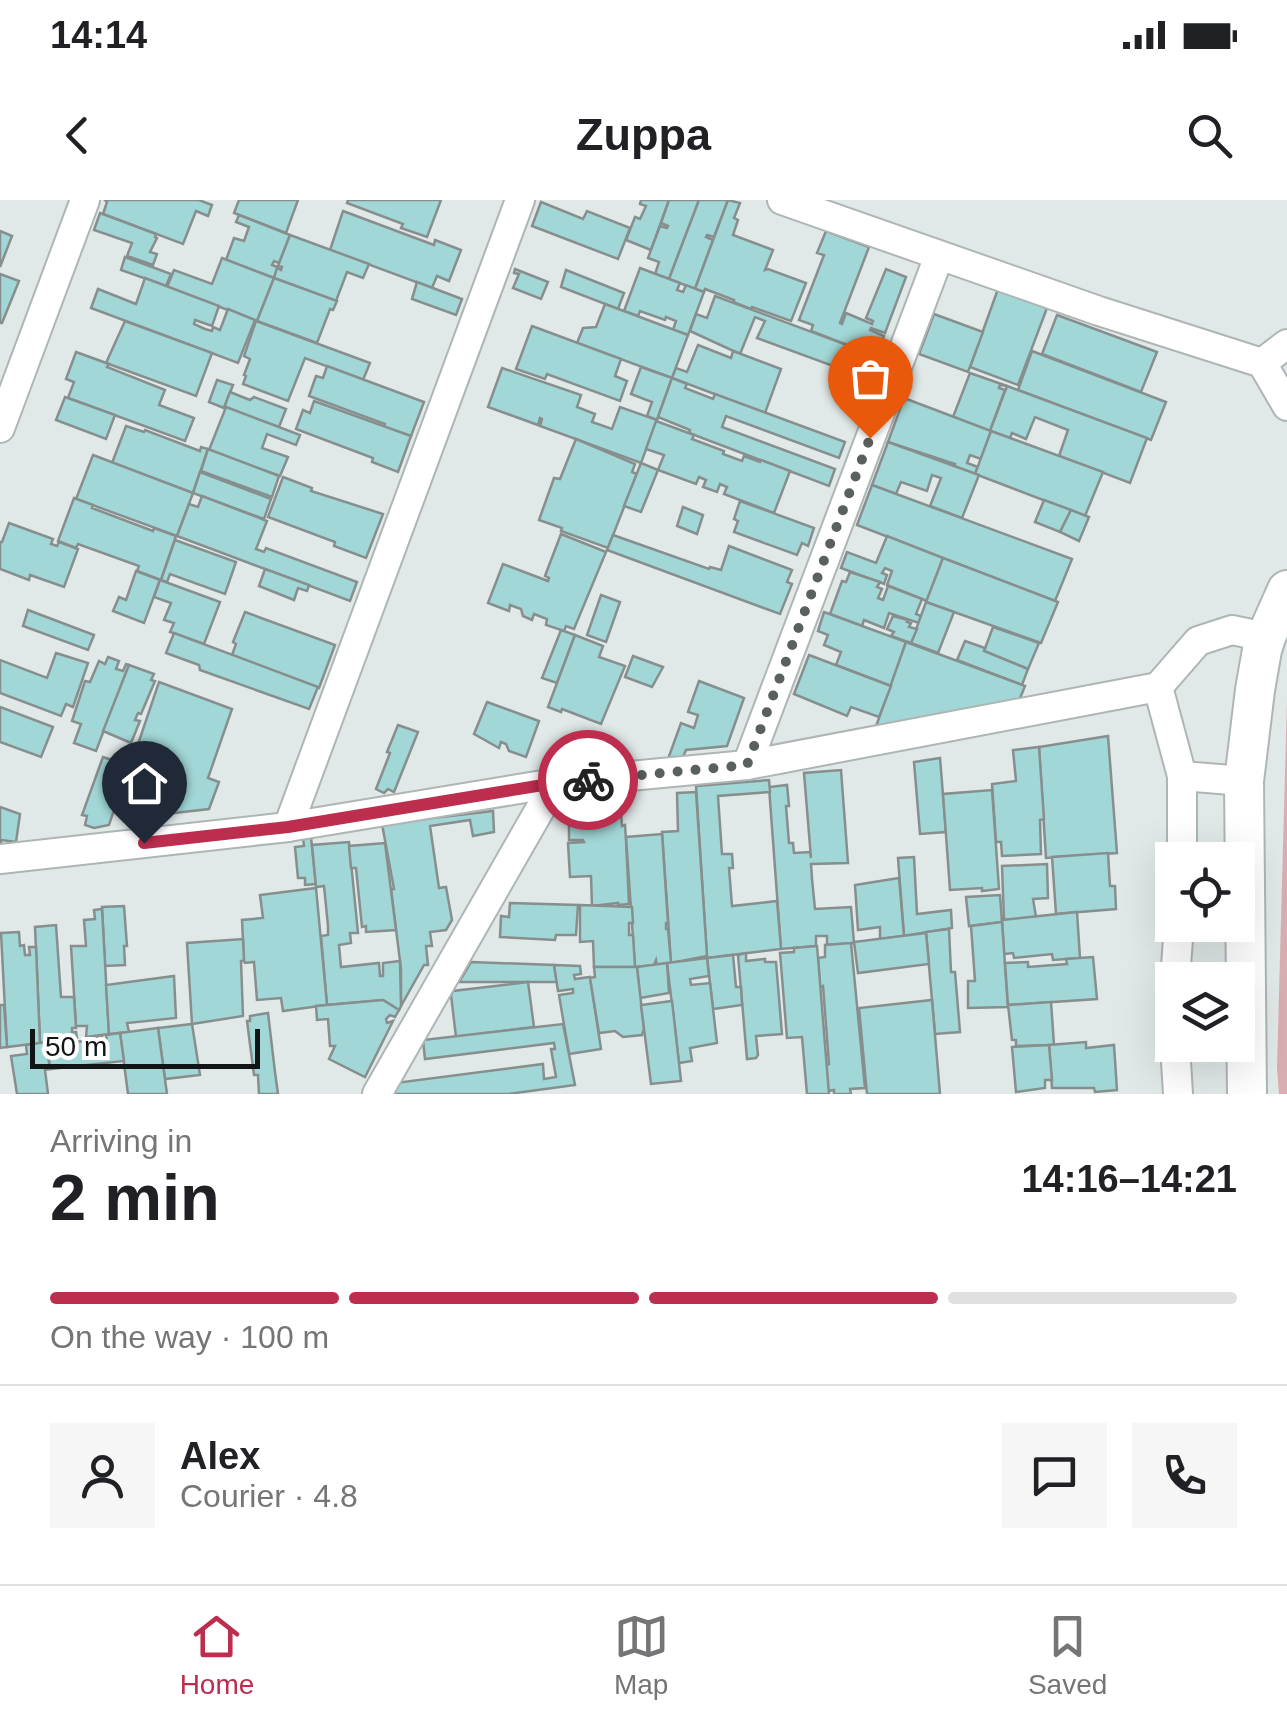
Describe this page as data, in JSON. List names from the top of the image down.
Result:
{
  "scale_bar": "50 m",
  "page": {
    "status": "14:14",
    "header": "Zuppa",
    "scale": "50 m",
    "heading": ["2 min", "Arriving in", "14:16–14:21"],
    "panel": ["Alex", "Courier · 4.8"],
    "bar": "On the way · 100 m",
    "tabs": ["Home", "Map", "Saved"]
  }
}
